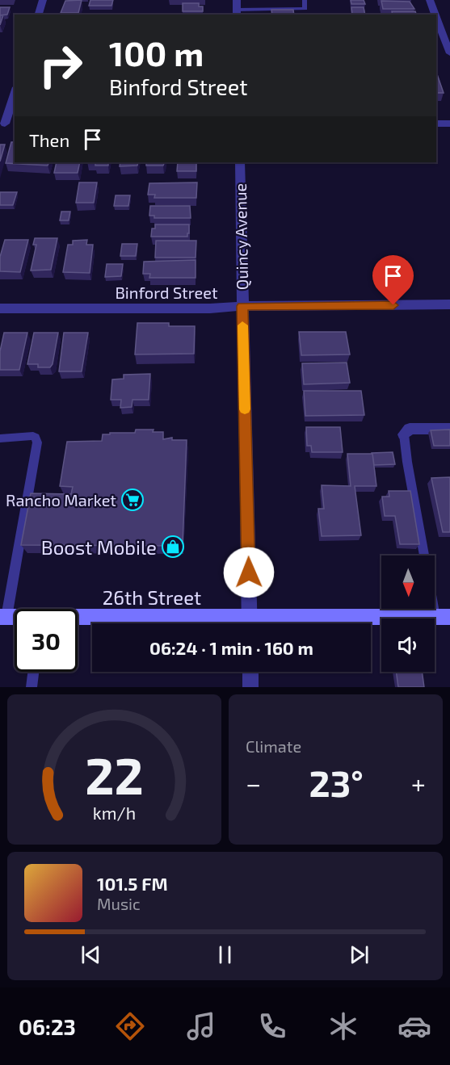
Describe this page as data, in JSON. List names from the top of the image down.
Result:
{
  "streets": {
    "street": ["Quincy Avenue", "Binford Street", "26th Street"]
  },
  "crossings": [
    ["Quincy Avenue", "Binford Street"]
  ],
  "places": {
    "supermarket": ["Rancho Market"],
    "shop": ["Boost Mobile"]
  },
  "north": "bottom",
  "page": {
    "turn": ["100 m", "Binford Street"],
    "then": "Then",
    "limit": "30",
    "trip": "06:24 · 1 min · 160 m",
    "tile": "Climate",
    "heat": ["−", "23°", "+"],
    "song": ["101.5 FM", "Music"],
    "tabs": "06:23",
    "gauge": ["22", "km/h"]
  }
}
